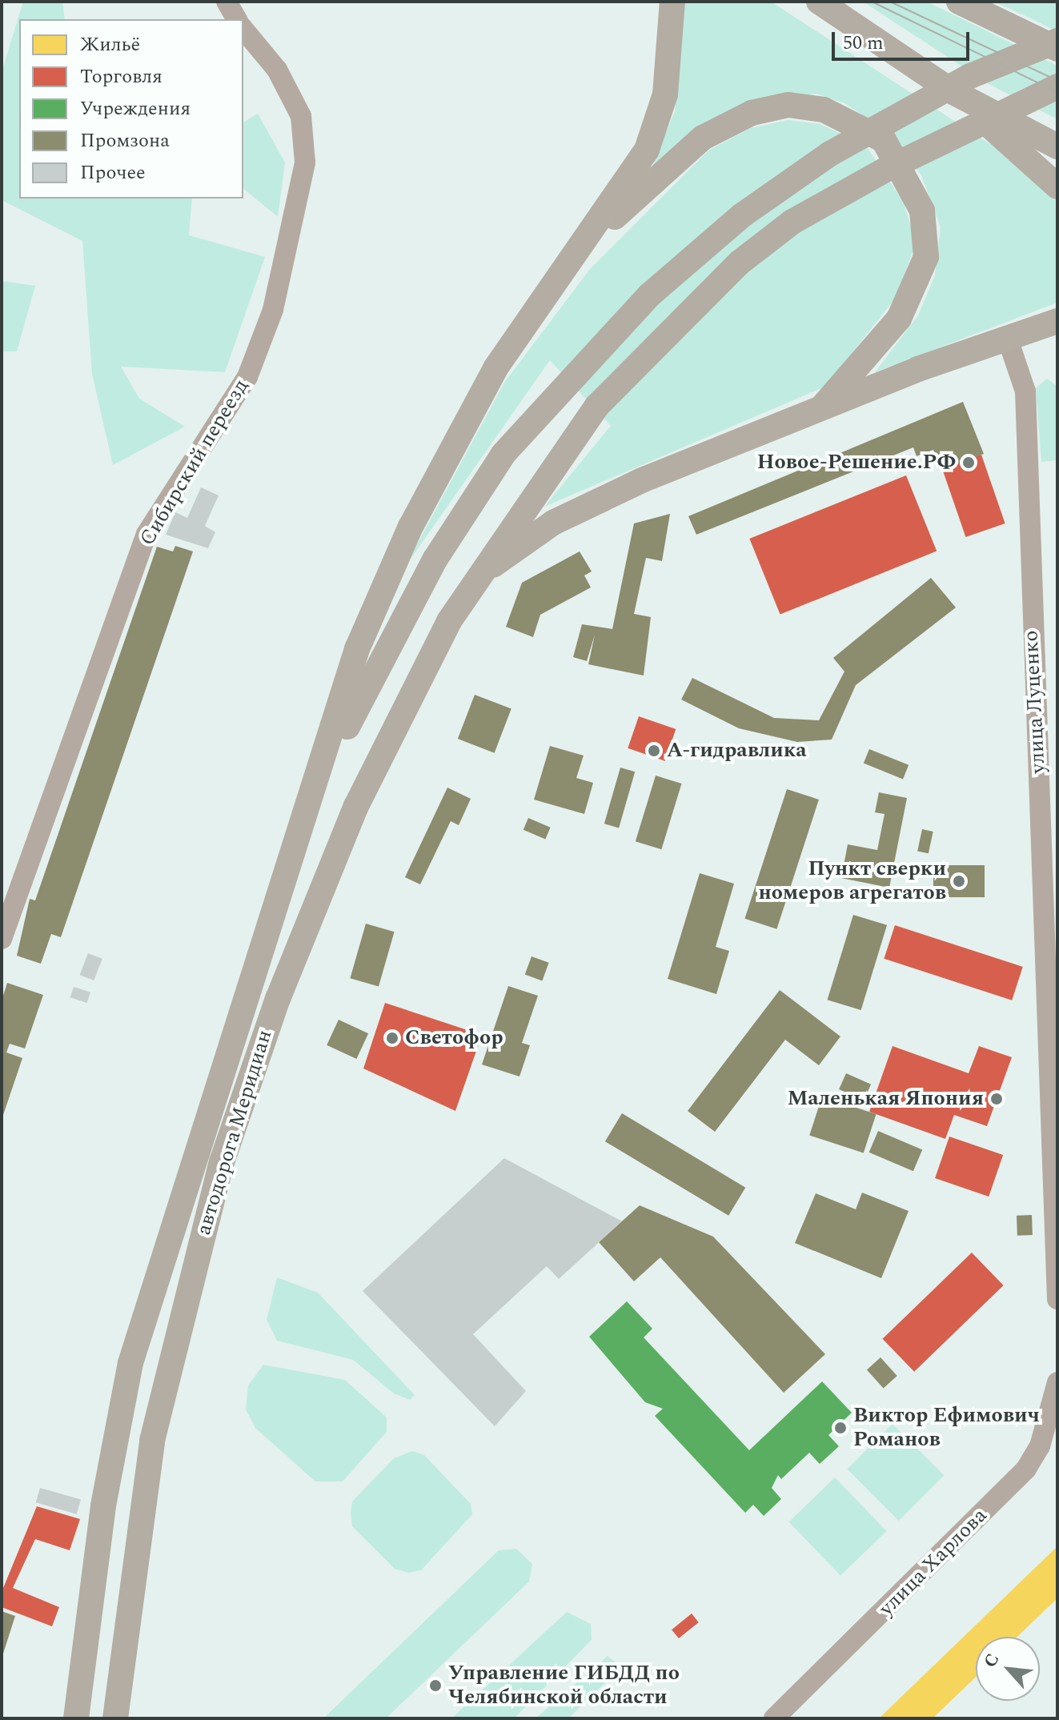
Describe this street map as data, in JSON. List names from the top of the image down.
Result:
{
  "streets": {
    "main road": ["автодорога Меридиан"],
    "street": ["Сибирский переезд", "улица Луценко", "улица Харлова"]
  },
  "places": [
    "Новое-Решение.РФ",
    "А-гидравлика",
    "Пункт сверки номеров агрегатов",
    "Светофор",
    "Маленькая Япония",
    "Виктор Ефимович Романов",
    "Управление ГИБДД по Челябинской области"
  ],
  "legend": [
    "Жильё",
    "Торговля",
    "Учреждения",
    "Промзона",
    "Прочее"
  ],
  "scale_bar": "50 m",
  "north": "top left"
}
